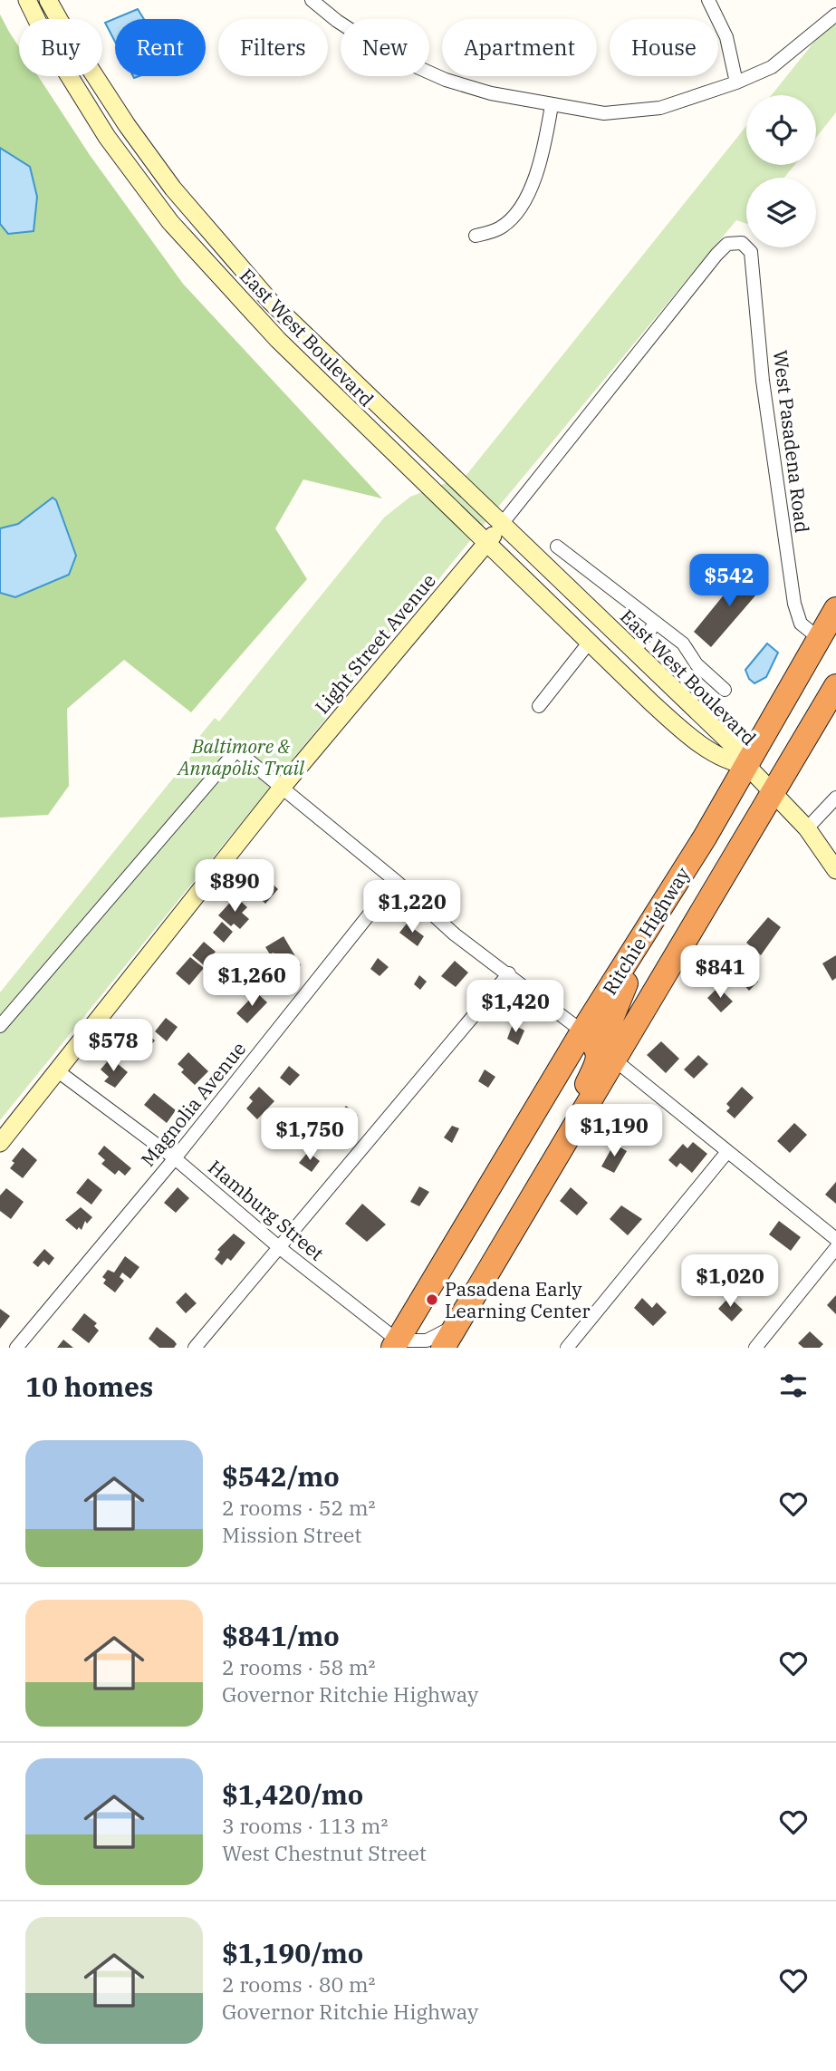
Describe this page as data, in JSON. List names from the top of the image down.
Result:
{
  "streets": {
    "highway": ["Ritchie Highway"],
    "main road": ["East West Boulevard", "Light Street Avenue"],
    "street": ["West Pasadena Road", "Magnolia Avenue", "Hamburg Street"]
  },
  "crossings": [
    ["East West Boulevard", "Light Street Avenue"],
    ["East West Boulevard", "Ritchie Highway"],
    ["West Pasadena Road", "Light Street Avenue"],
    ["West Pasadena Road", "Ritchie Highway"],
    ["Light Street Avenue", "Hamburg Street"],
    ["Ritchie Highway", "Hamburg Street"],
    ["Magnolia Avenue", "Hamburg Street"]
  ],
  "parks": ["Baltimore & Annapolis Trail"],
  "places": ["Pasadena Early Learning Center"],
  "page": {
    "chip": [
      "Buy",
      "Rent",
      "Filters",
      "New",
      "Apartment",
      "House"
    ],
    "price": [
      "$542",
      "$890",
      "$1,220",
      "$841",
      "$1,260",
      "$1,420",
      "$578",
      "$1,190",
      "$1,750",
      "$1,020"
    ],
    "heading": "10 homes",
    "list": [
      {
        "name": "$542/mo",
        "note": "2 rooms · 52 m² · Mission Street"
      },
      {
        "name": "$841/mo",
        "note": "2 rooms · 58 m² · Governor Ritchie Highway"
      },
      {
        "name": "$1,420/mo",
        "note": "3 rooms · 113 m² · West Chestnut Street"
      },
      {
        "name": "$1,190/mo",
        "note": "2 rooms · 80 m² · Governor Ritchie Highway"
      }
    ]
  }
}
